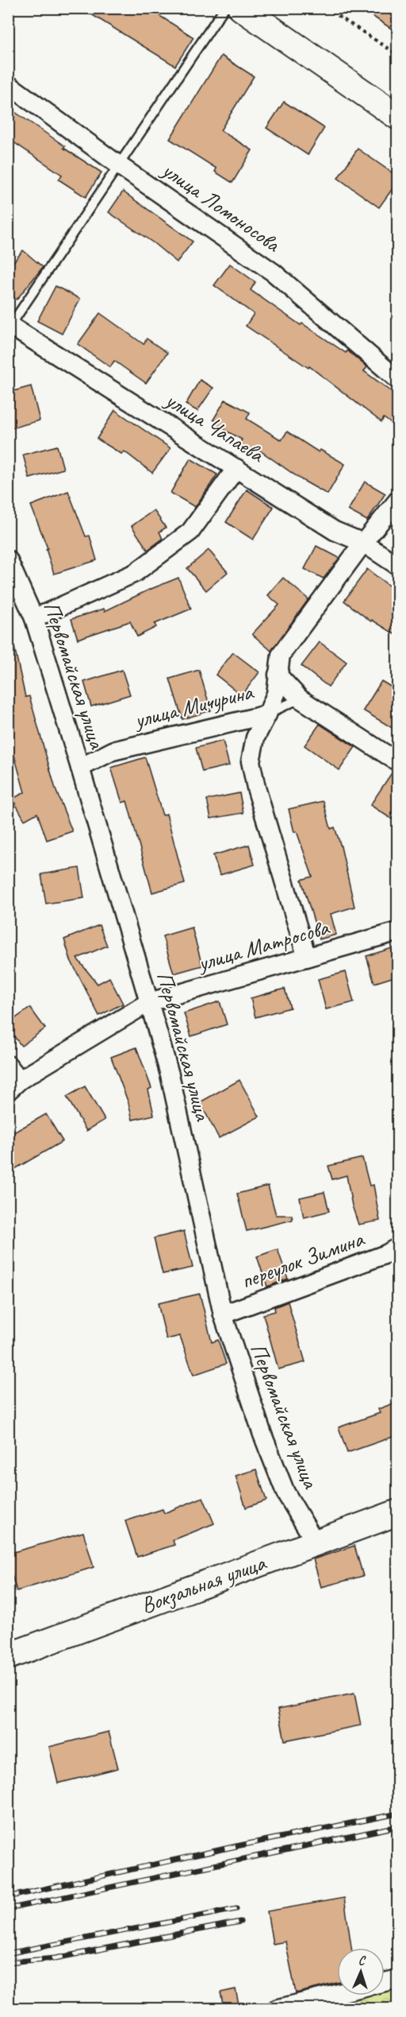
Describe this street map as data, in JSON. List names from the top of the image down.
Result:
{
  "streets": {
    "street": [
      "улица Ломоносова",
      "улица Чапаева",
      "Первомайская улица",
      "улица Мичурина",
      "улица Матросова",
      "переулок Зимина",
      "Вокзальная улица"
    ]
  },
  "crossings": [
    ["улица Чапаева", "улица Мичурина"],
    ["Первомайская улица", "улица Мичурина"],
    ["Первомайская улица", "улица Матросова"],
    ["Первомайская улица", "переулок Зимина"],
    ["Первомайская улица", "Вокзальная улица"]
  ],
  "north": "top"
}
